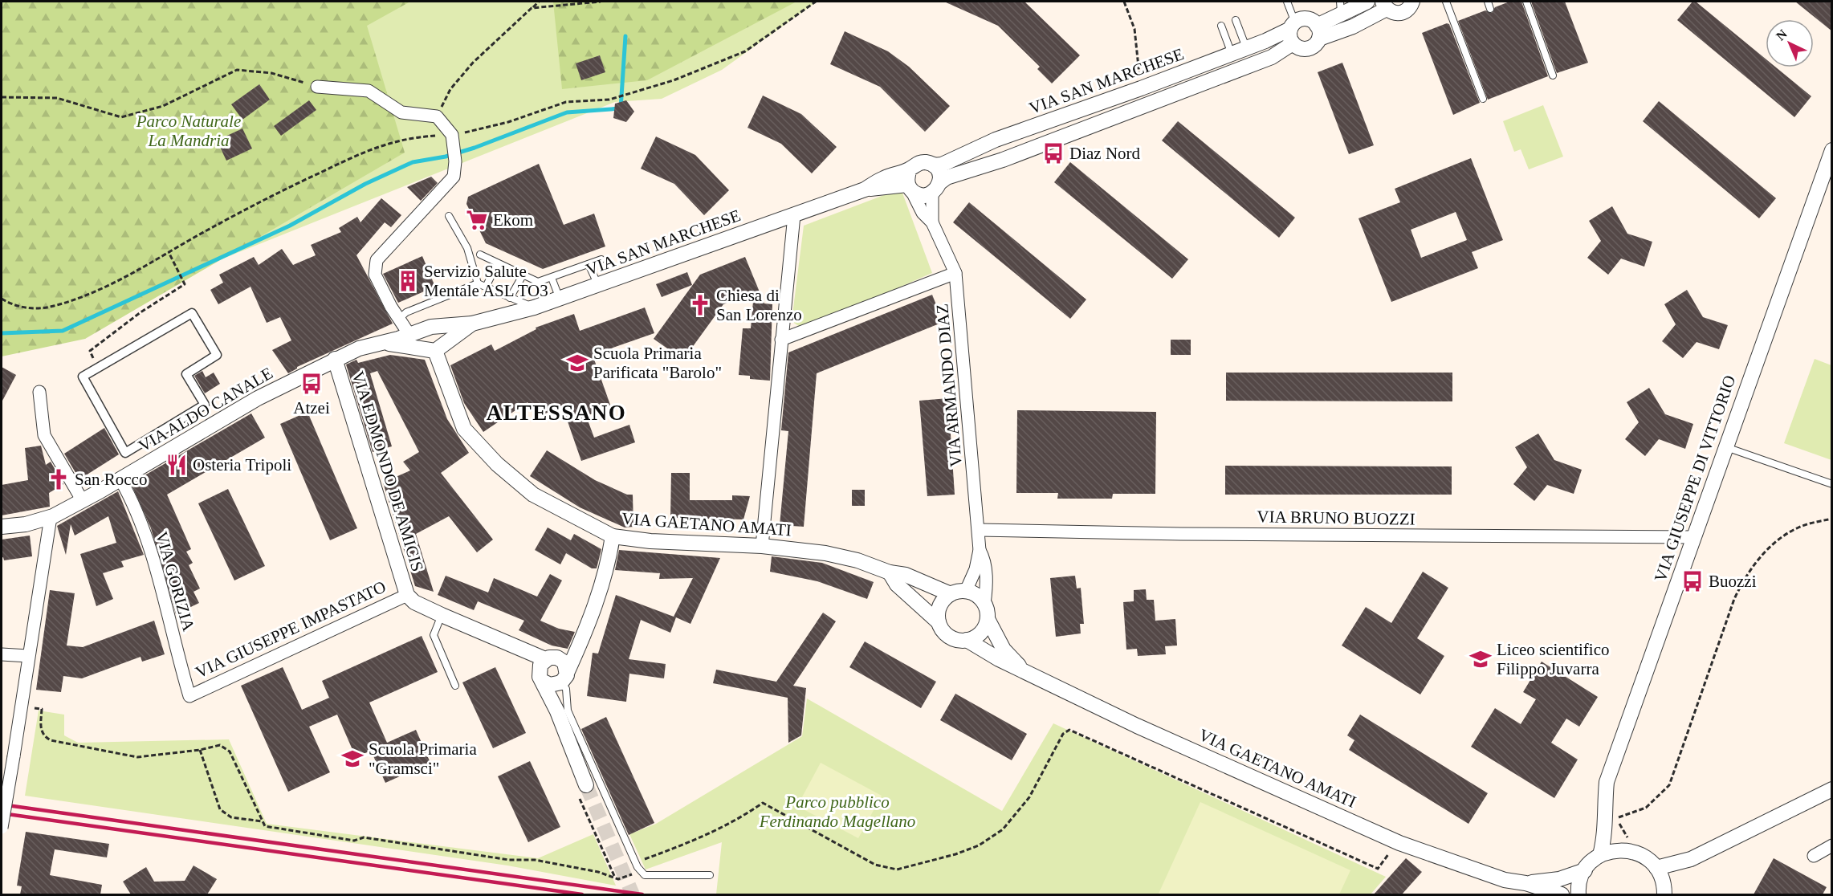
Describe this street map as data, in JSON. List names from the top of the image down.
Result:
{
  "streets": {
    "street": [
      "VIA SAN MARCHESE",
      "VIA ARMANDO DIAZ",
      "VIA ALDO CANALE",
      "VIA EDMONDO DE AMICIS",
      "VIA GIUSEPPE DI VITTORIO",
      "VIA BRUNO BUOZZI",
      "VIA GAETANO AMATI",
      "VIA GORIZIA",
      "VIA GIUSEPPE IMPASTATO"
    ]
  },
  "crossings": [
    ["VIA SAN MARCHESE", "VIA ARMANDO DIAZ"],
    ["VIA SAN MARCHESE", "VIA ALDO CANALE"],
    ["VIA SAN MARCHESE", "VIA GAETANO AMATI"],
    ["VIA ARMANDO DIAZ", "VIA BRUNO BUOZZI"],
    ["VIA ARMANDO DIAZ", "VIA GAETANO AMATI"],
    ["VIA ALDO CANALE", "VIA EDMONDO DE AMICIS"],
    ["VIA ALDO CANALE", "VIA GAETANO AMATI"],
    ["VIA ALDO CANALE", "VIA GORIZIA"],
    ["VIA EDMONDO DE AMICIS", "VIA GIUSEPPE IMPASTATO"],
    ["VIA GIUSEPPE DI VITTORIO", "VIA BRUNO BUOZZI"],
    ["VIA GORIZIA", "VIA GIUSEPPE IMPASTATO"]
  ],
  "districts": ["ALTESSANO"],
  "parks": ["Parco Naturale La Mandria", "Parco pubblico Ferdinando Magellano"],
  "places": {
    "bus stop": ["Diaz Nord", "Atzei", "Buozzi"],
    "supermarket": ["Ekom"],
    "building": ["Servizio Salute Mentale ASL TO3"],
    "church": ["Chiesa di San Lorenzo", "San Rocco"],
    "school or university": ["Scuola Primaria Parificata \"Barolo\"", "Liceo scientifico Filippo Juvarra", "Scuola Primaria \"Gramsci\""],
    "restaurant": ["Osteria Tripoli"]
  },
  "north": "top left"
}
